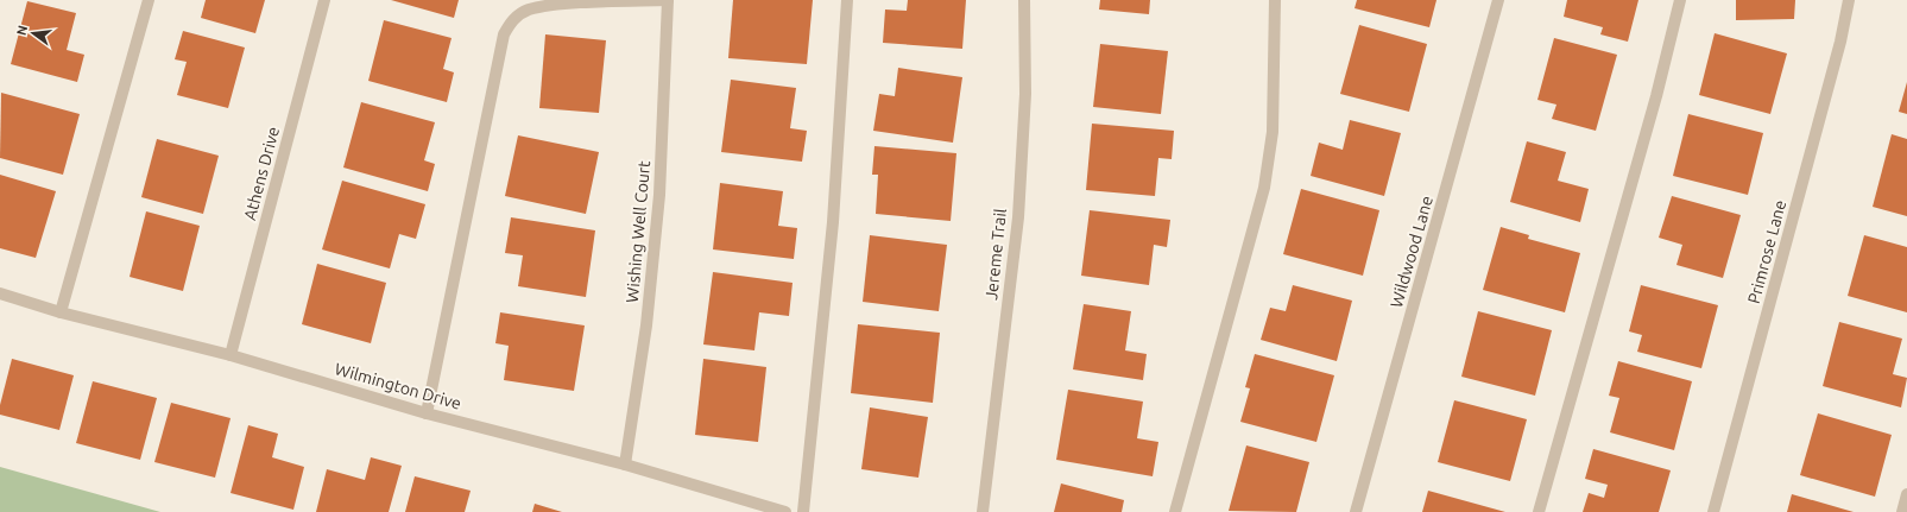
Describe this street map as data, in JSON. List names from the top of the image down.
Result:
{
  "streets": {
    "street": [
      "Athens Drive",
      "Wishing Well Court",
      "Wildwood Lane",
      "Primrose Lane",
      "Jereme Trail",
      "Wilmington Drive"
    ]
  },
  "crossings": [
    ["Athens Drive", "Wilmington Drive"],
    ["Wishing Well Court", "Wilmington Drive"]
  ],
  "north": "left"
}
